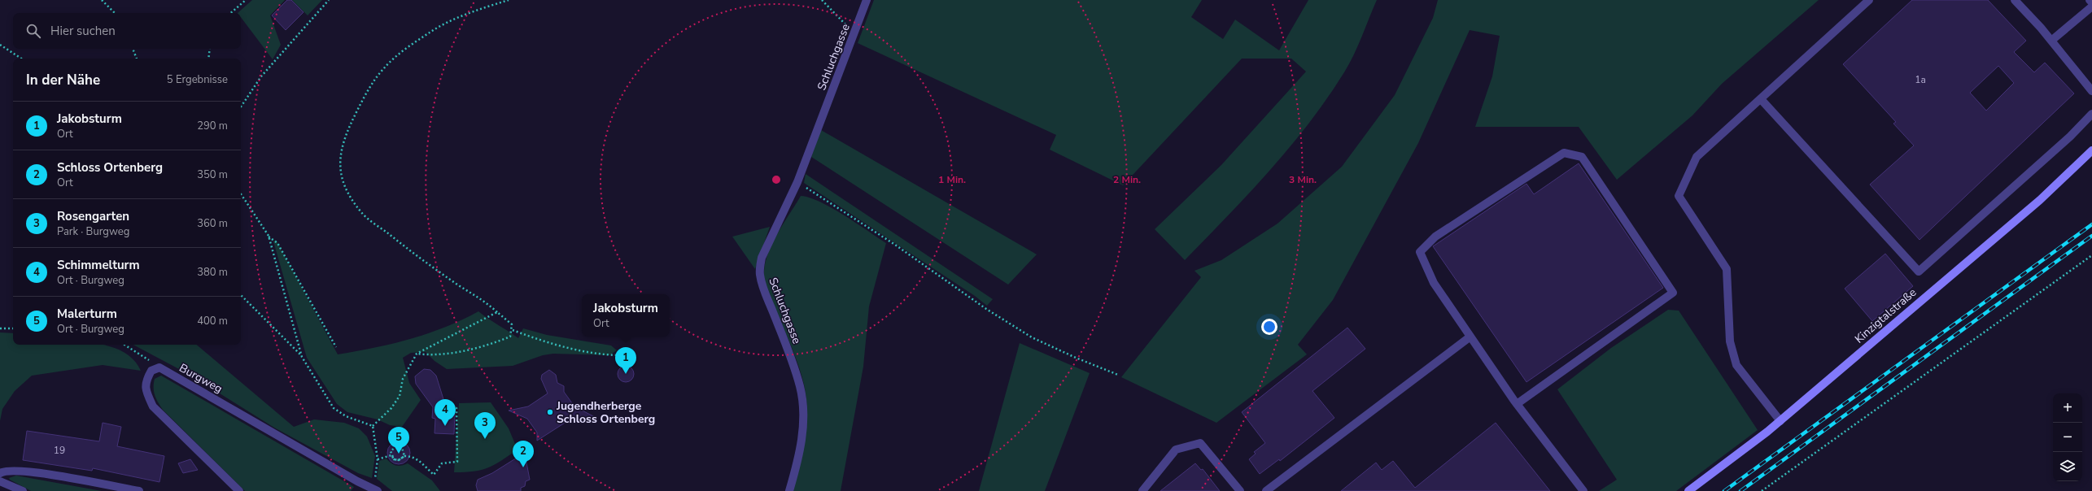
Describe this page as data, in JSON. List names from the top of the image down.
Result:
{
  "streets": {
    "main road": ["Kinzigtalstraße"],
    "street": ["Schluchgasse", "Burgweg"]
  },
  "places": ["Jugendherberge Schloss Ortenberg"],
  "house_numbers": ["1a", "19"],
  "page": {
    "search": "Hier suchen",
    "heading": ["In der Nähe", "5 Ergebnisse"],
    "list": [
      {
        "mark": "1",
        "name": "Jakobsturm",
        "note": "Ort",
        "value": "290 m"
      },
      {
        "mark": "2",
        "name": "Schloss Ortenberg",
        "note": "Ort",
        "value": "350 m"
      },
      {
        "mark": "3",
        "name": "Rosengarten",
        "note": "Park · Burgweg",
        "value": "360 m"
      },
      {
        "mark": "4",
        "name": "Schimmelturm",
        "note": "Ort · Burgweg",
        "value": "380 m"
      },
      {
        "mark": "5",
        "name": "Malerturm",
        "note": "Ort · Burgweg",
        "value": "400 m"
      }
    ],
    "popup": ["Jakobsturm", "Ort"],
    "pins": [
      "1",
      "4",
      "3",
      "5",
      "2"
    ],
    "map_buttons": ["+", "−"]
  },
  "rings": ["1 Min.", "2 Min.", "3 Min."]
}
